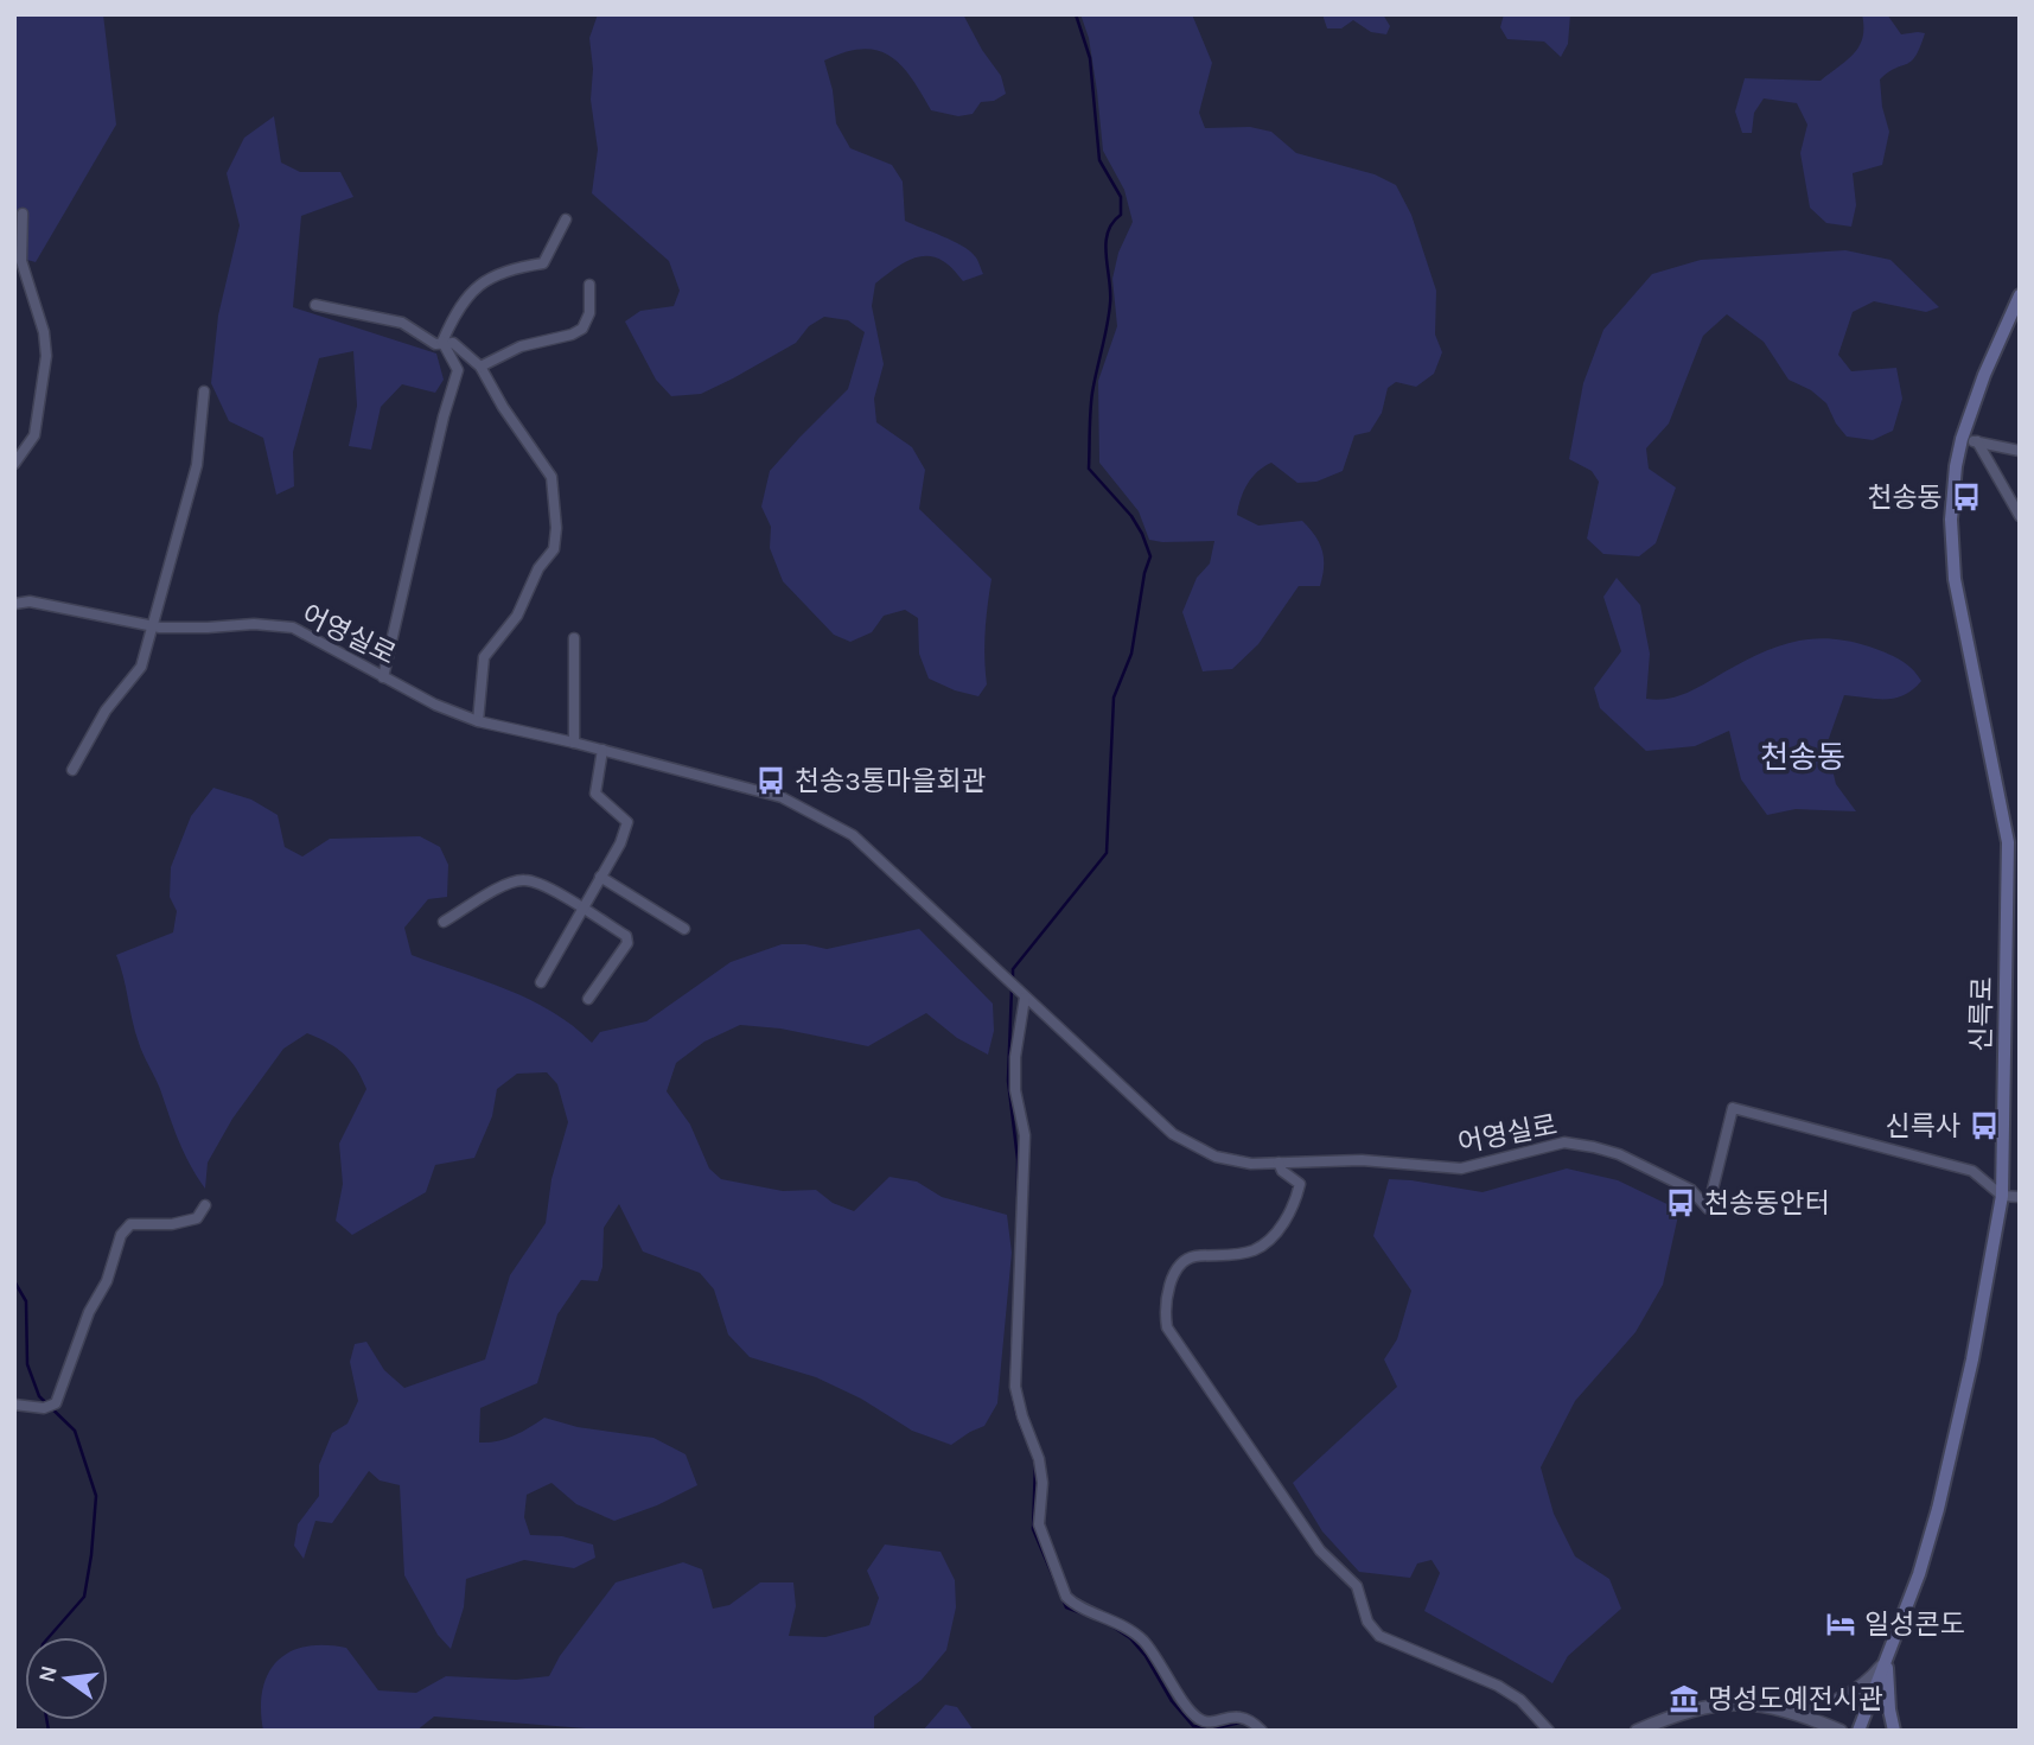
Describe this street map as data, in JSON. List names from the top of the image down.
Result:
{
  "streets": {
    "main road": ["신륵로"],
    "street": ["어영실로"]
  },
  "crossings": [
    ["어영실로", "신륵로"]
  ],
  "districts": ["천송동"],
  "places": {
    "bus stop": [
      "천송동",
      "천송3통마을회관",
      "신륵사",
      "천송동안터"
    ],
    "hotel": ["일성콘도"],
    "museum": ["명성도예전시관"]
  },
  "north": "left"
}
